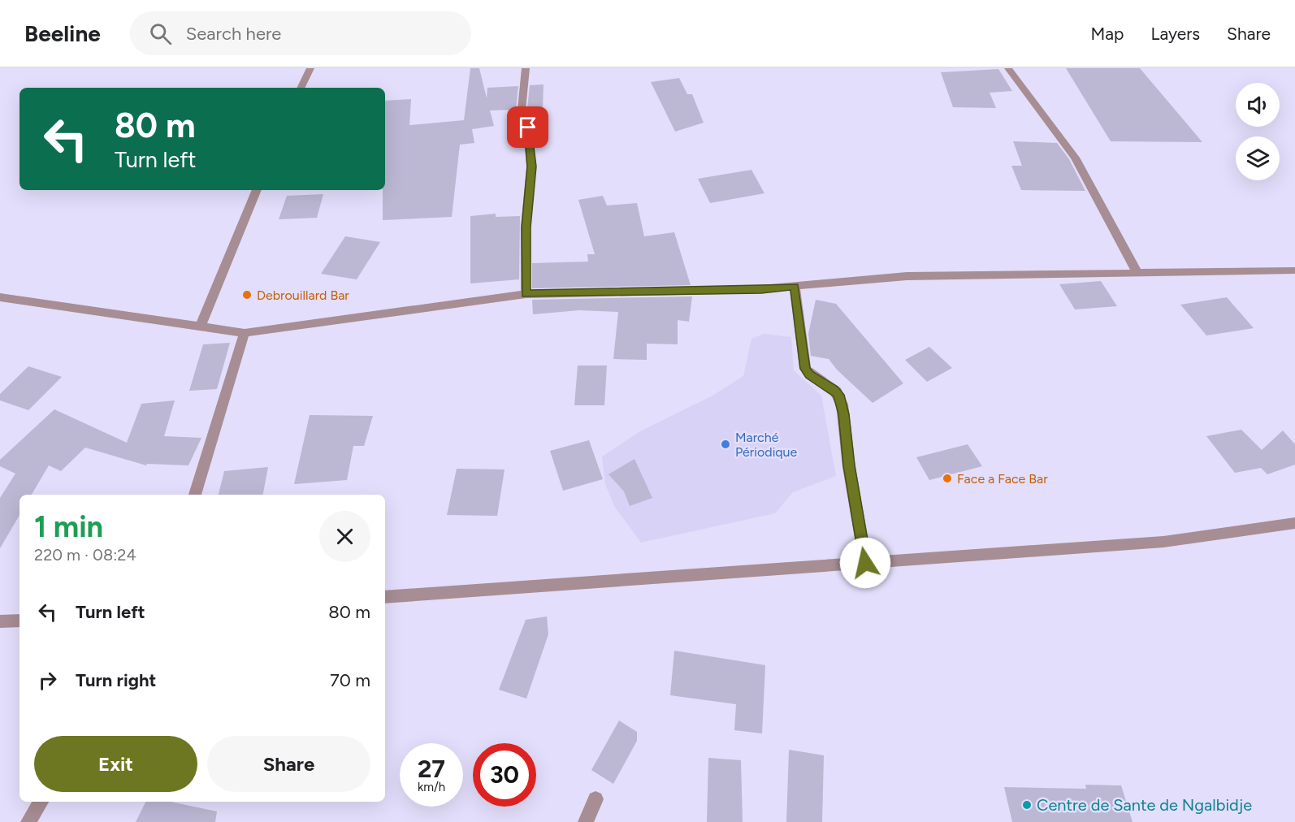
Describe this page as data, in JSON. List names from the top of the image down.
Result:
{
  "places": [
    "Debrouillard Bar",
    "Marché Périodique",
    "Face a Face Bar",
    "Centre de Sante de Ngalbidje"
  ],
  "page": {
    "header": "Beeline",
    "search": "Search here",
    "nav": ["Map", "Layers", "Share"],
    "turn": ["80 m", "Turn left"],
    "heading": ["1 min", "220 m · 08:24"],
    "list": [
      {
        "name": "Turn left",
        "value": "80 m"
      },
      {
        "name": "Turn right",
        "value": "70 m"
      }
    ],
    "buttons": ["Exit", "Share"],
    "speed": "27 km/h",
    "limit": "30"
  }
}
